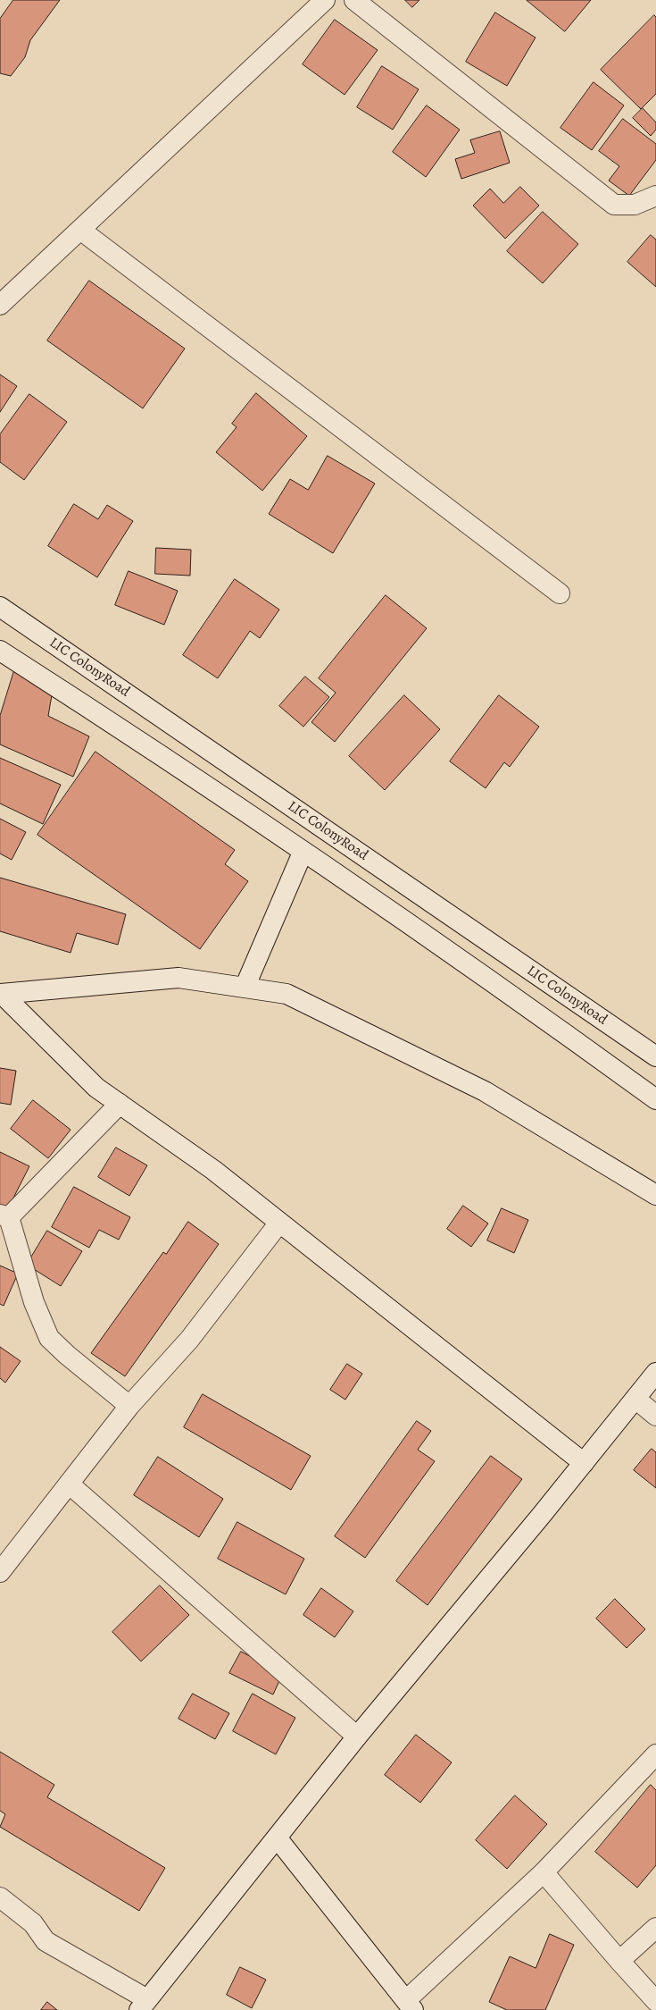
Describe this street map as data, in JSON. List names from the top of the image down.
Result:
{
  "streets": {
    "street": ["LIC ColonyRoad"]
  }
}
